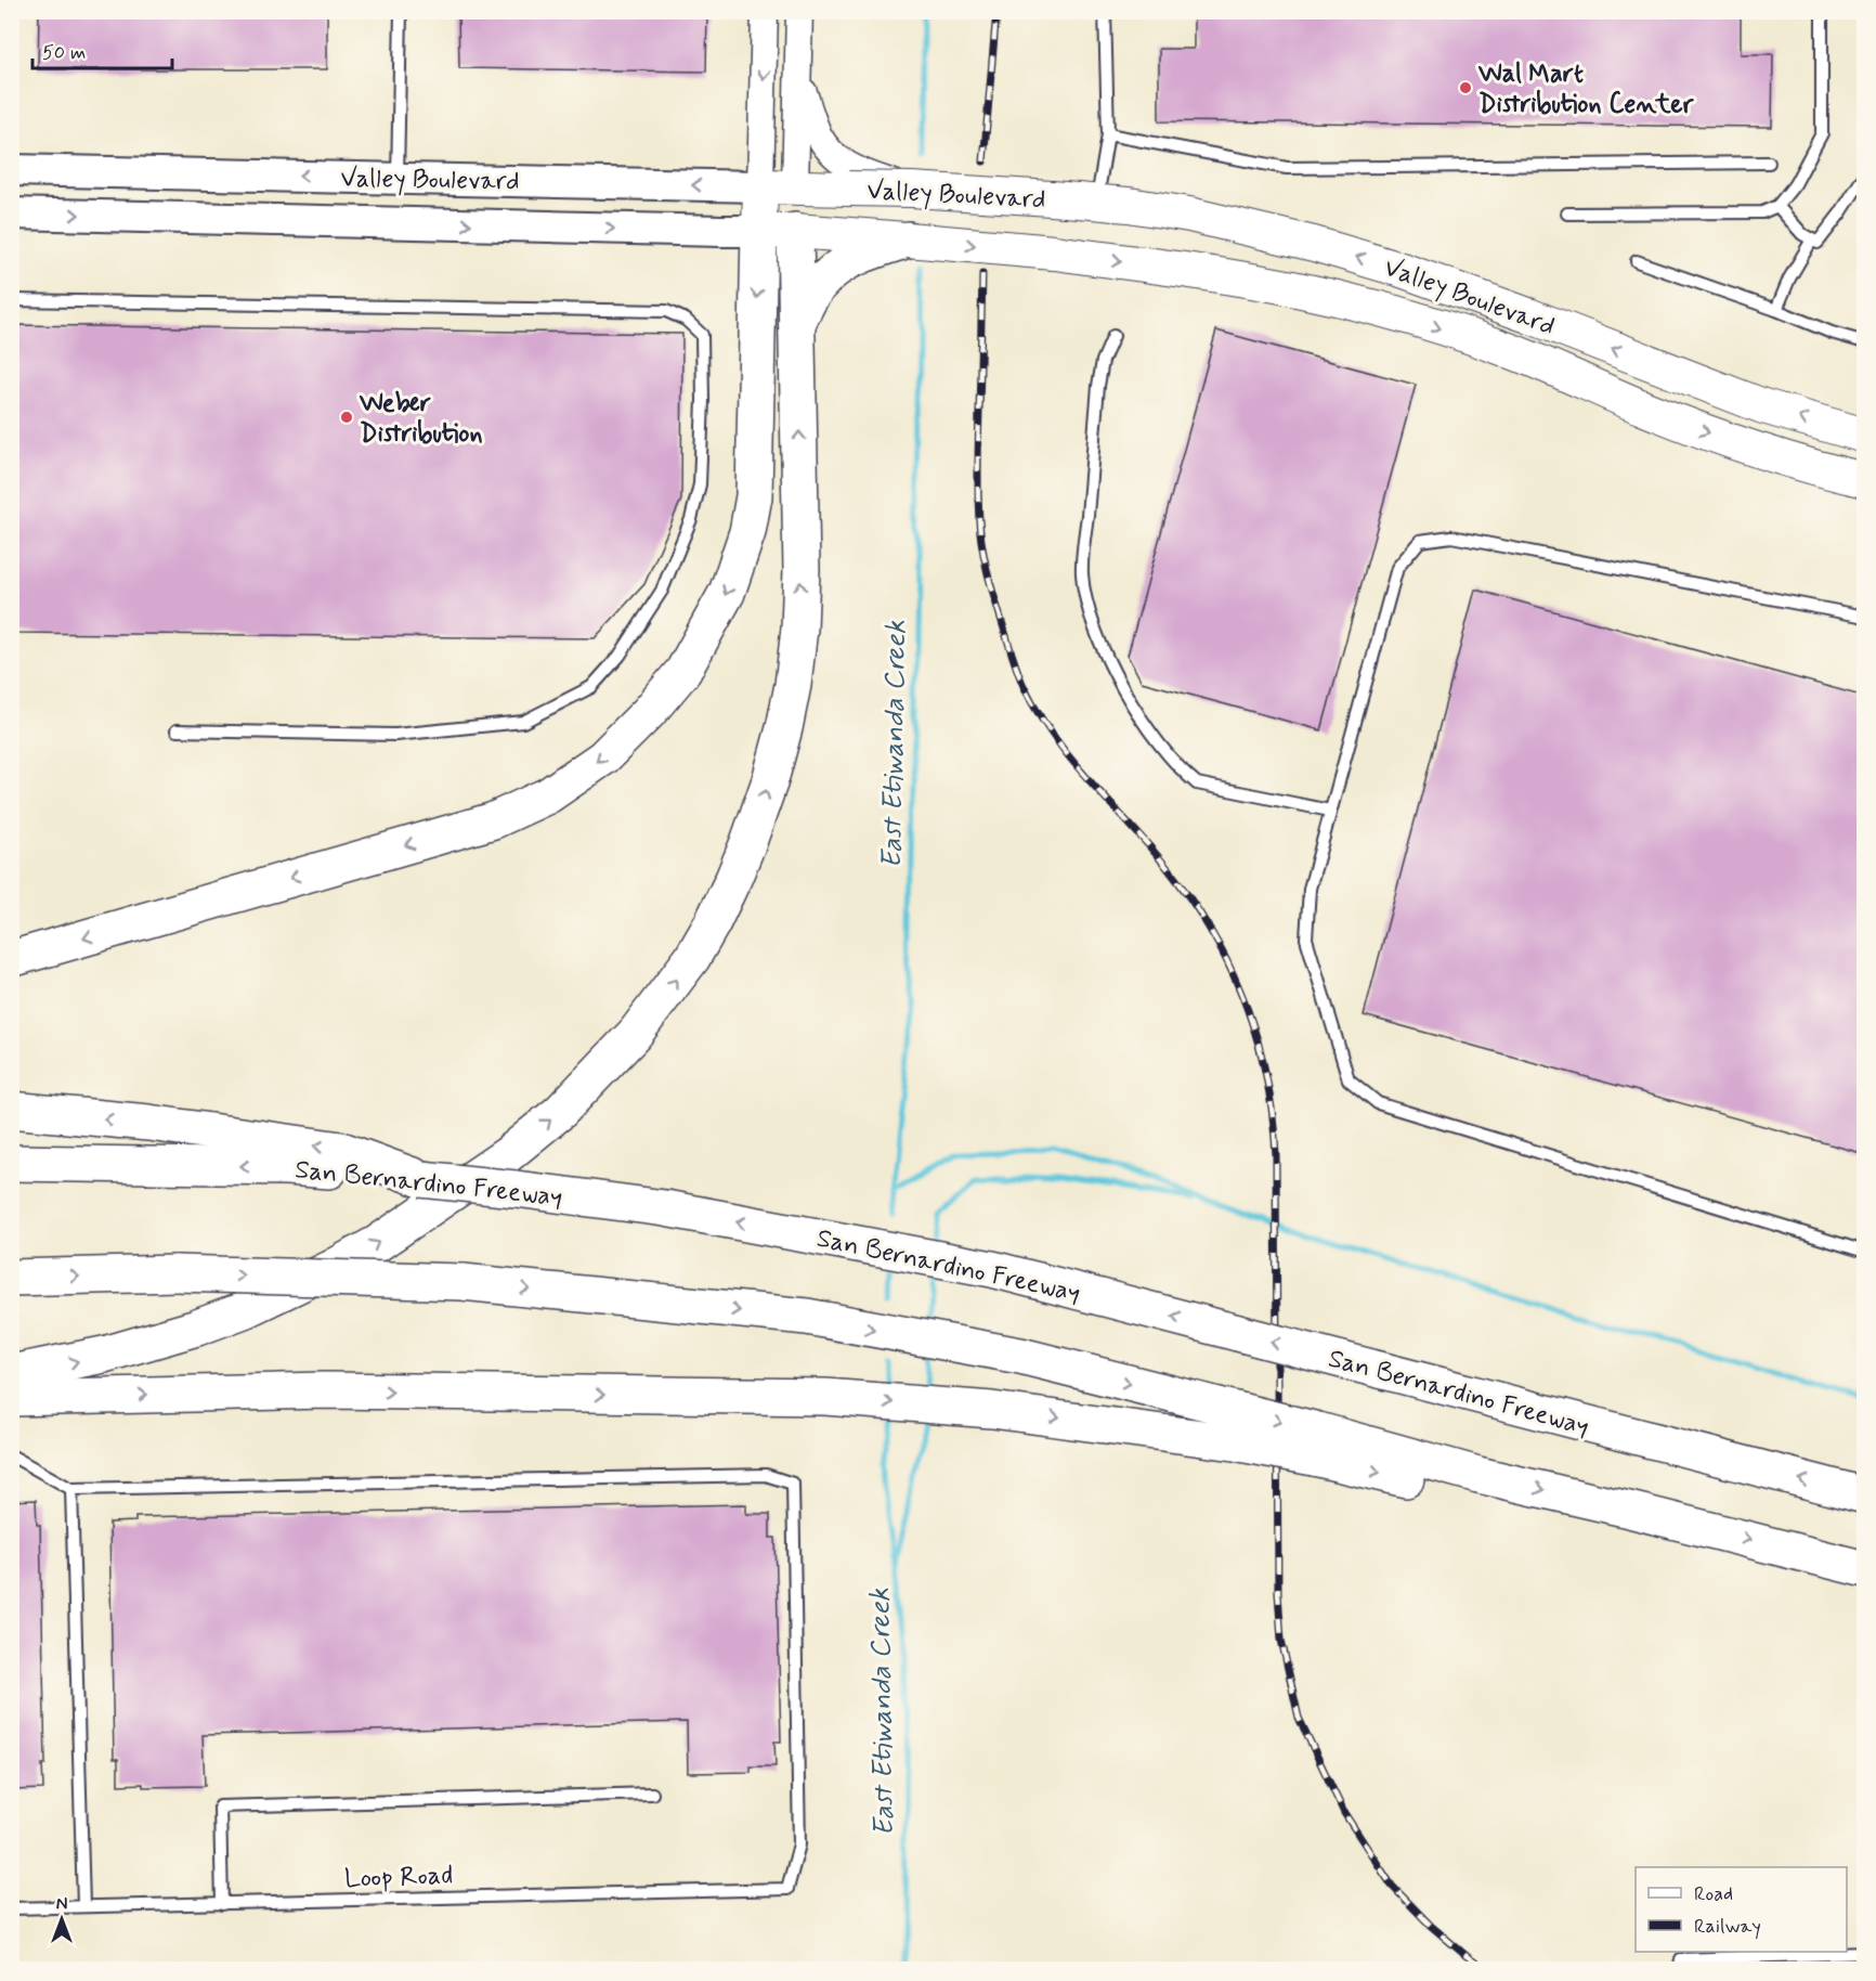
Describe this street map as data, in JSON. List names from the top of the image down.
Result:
{
  "streets": {
    "highway": ["San Bernardino Freeway"],
    "main road": ["Valley Boulevard"],
    "lane": ["Loop Road"]
  },
  "water": ["East Etiwanda Creek"],
  "places": ["Wal Mart Distribution Center", "Weber Distribution"],
  "legend": ["Road", "Railway"],
  "scale_bar": "50 m",
  "north": "top"
}
